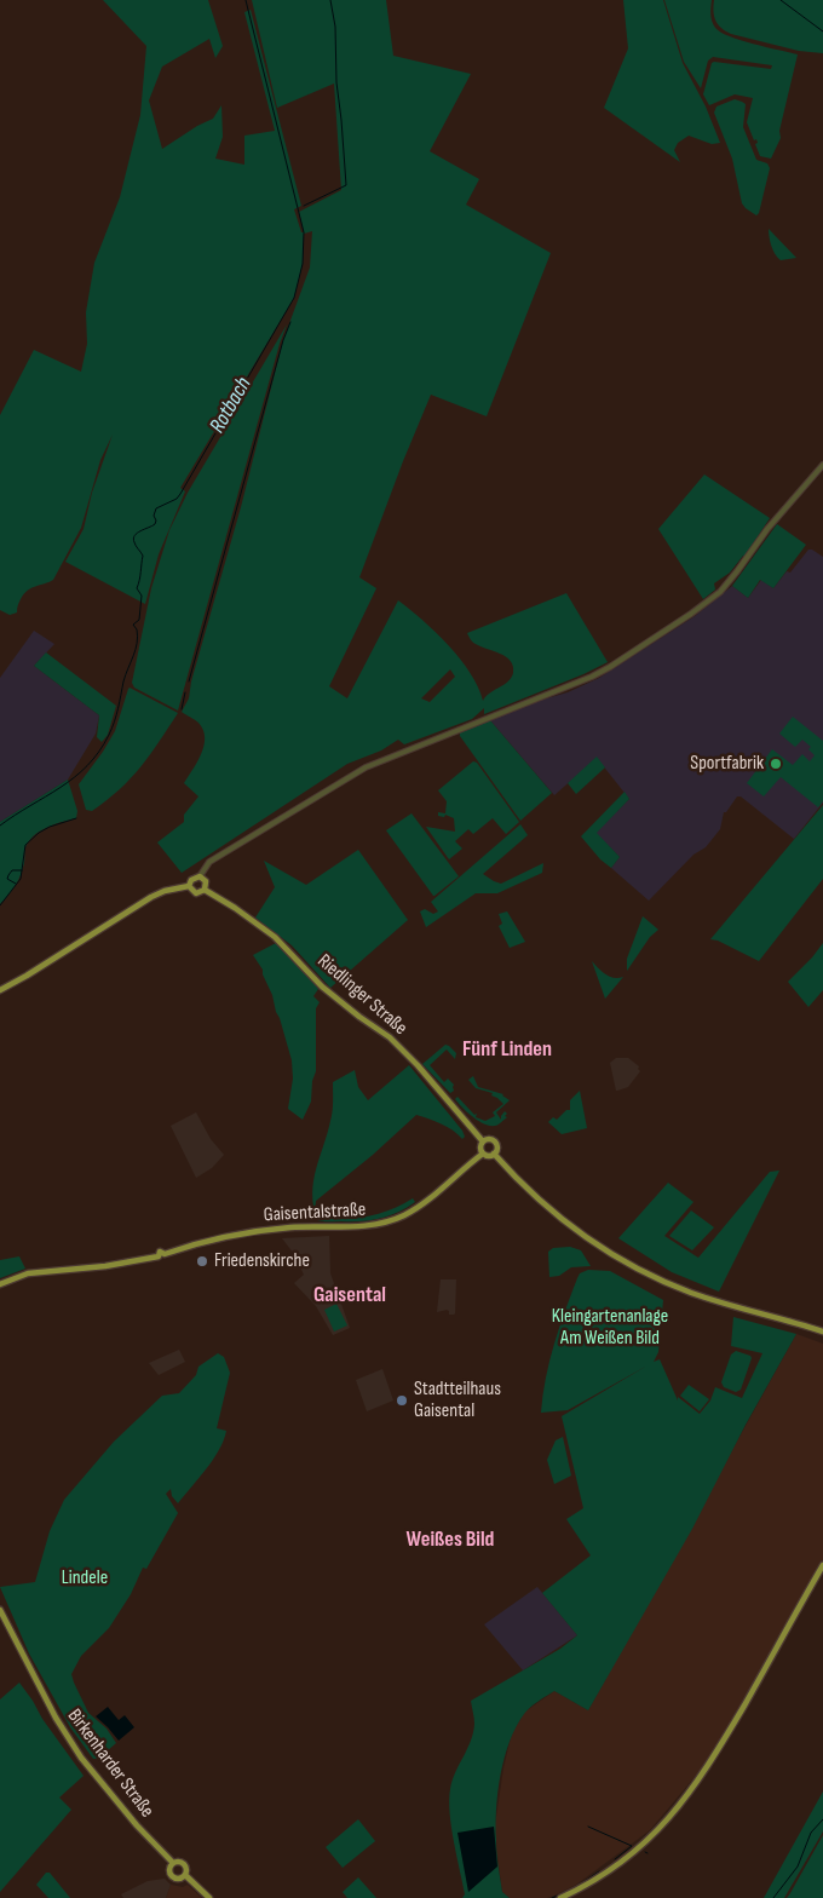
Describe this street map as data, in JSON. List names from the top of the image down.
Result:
{
  "streets": {
    "main road": ["Riedlinger Straße", "Gaisentalstraße", "Birkenharder Straße"]
  },
  "crossings": [
    ["Riedlinger Straße", "Gaisentalstraße"]
  ],
  "districts": ["Fünf Linden", "Gaisental", "Weißes Bild"],
  "water": ["Rotbach"],
  "parks": ["Kleingartenanlage Am Weißen Bild", "Lindele"],
  "places": ["Sportfabrik", "Friedenskirche", "Stadtteilhaus Gaisental"]
}
